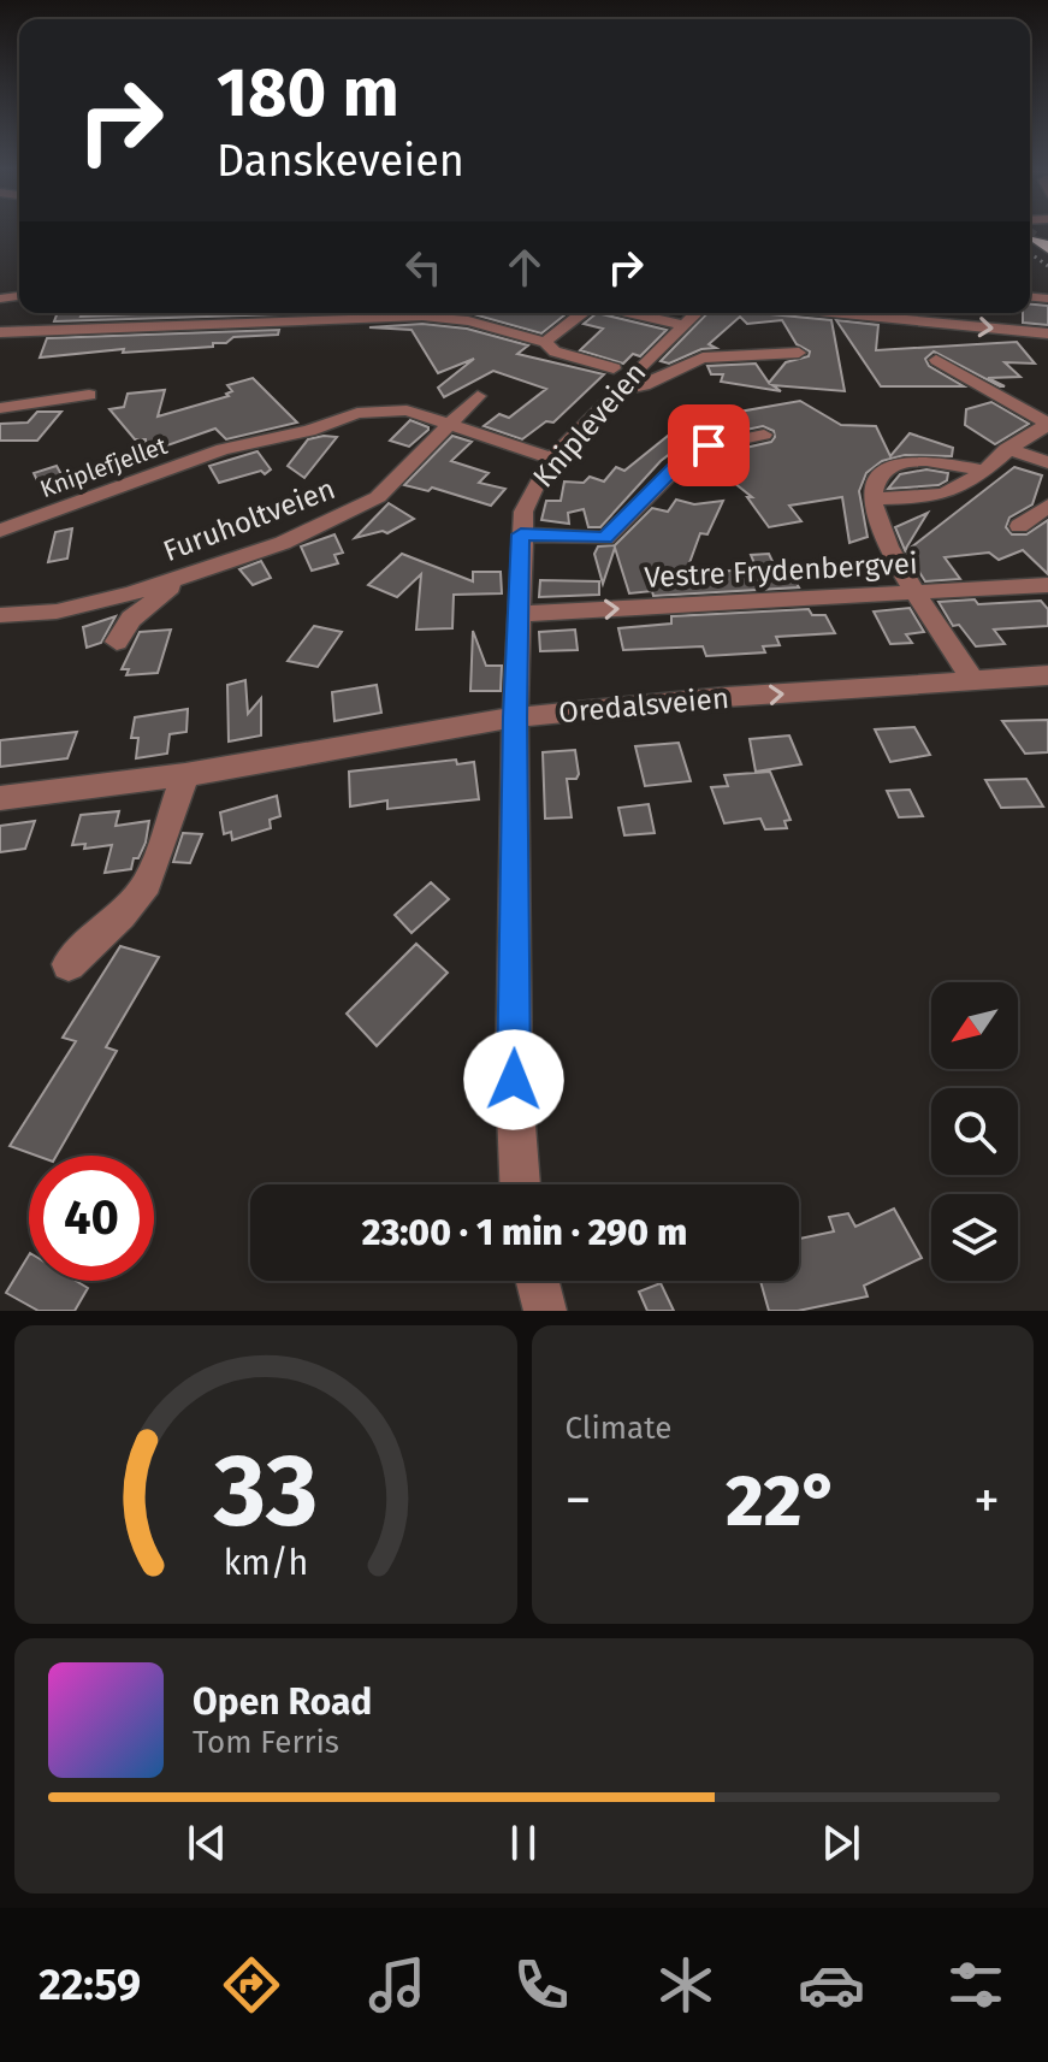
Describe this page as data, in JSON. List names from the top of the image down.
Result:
{
  "streets": {
    "street": [
      "Knipleveien",
      "Kniplefjellet",
      "Furuholtveien",
      "Vestre Frydenbergvei",
      "Oredalsveien"
    ]
  },
  "crossings": [
    ["Knipleveien", "Kniplefjellet"],
    ["Knipleveien", "Vestre Frydenbergvei"],
    ["Knipleveien", "Oredalsveien"],
    ["Kniplefjellet", "Furuholtveien"]
  ],
  "one_way": ["Vestre Frydenbergvei", "Oredalsveien"],
  "north": "bottom left",
  "page": {
    "turn": ["180 m", "Danskeveien"],
    "limit": "40",
    "trip": "23:00 · 1 min · 290 m",
    "tile": "Climate",
    "heat": ["−", "22°", "+"],
    "song": ["Open Road", "Tom Ferris"],
    "tabs": "22:59",
    "gauge": ["33", "km/h"]
  }
}
